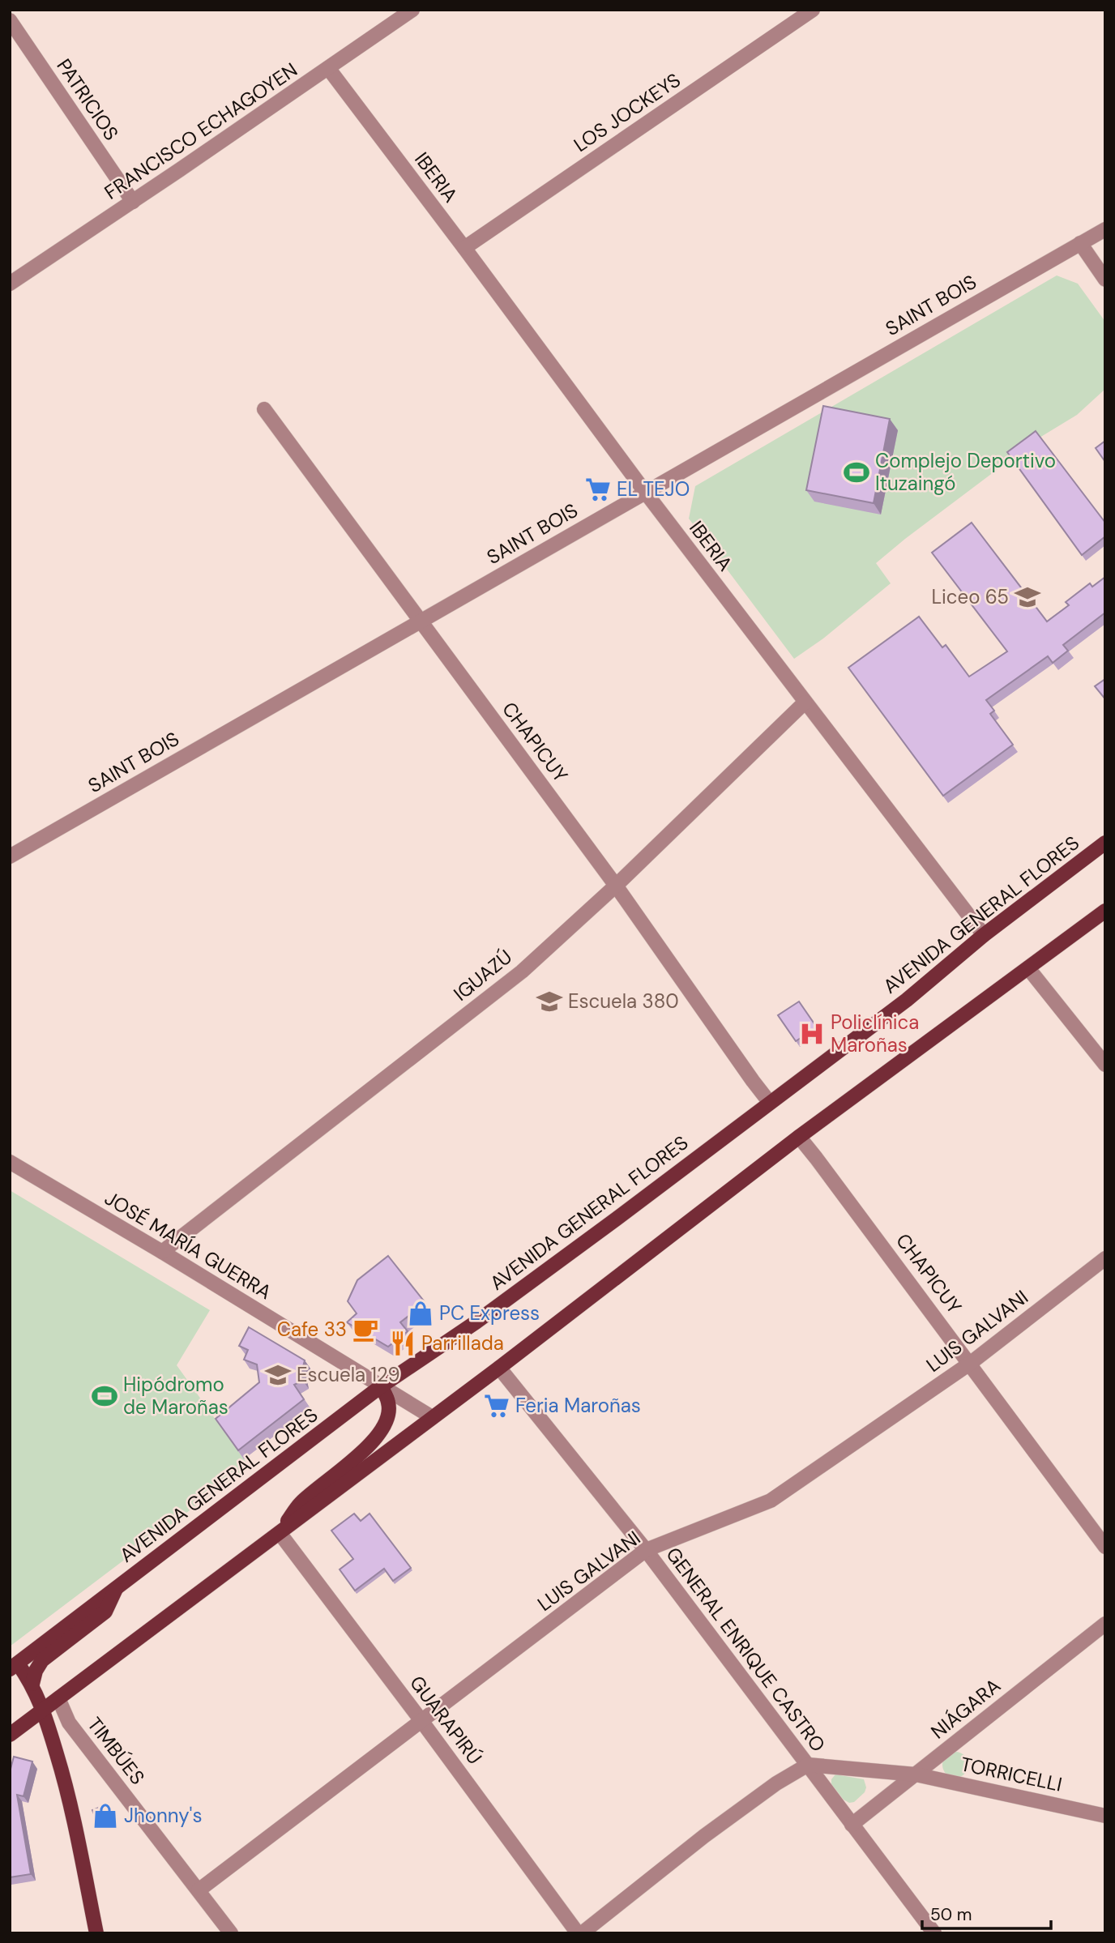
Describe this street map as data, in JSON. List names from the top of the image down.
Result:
{
  "streets": {
    "main road": ["AVENIDA GENERAL FLORES"],
    "street": [
      "PATRICIOS",
      "LOS JOCKEYS",
      "FRANCISCO ECHAGOYEN",
      "IBERIA",
      "SAINT BOIS",
      "CHAPICUY",
      "IGUAZÚ",
      "JOSÉ MARÍA GUERRA",
      "LUIS GALVANI",
      "GENERAL ENRIQUE CASTRO",
      "NIÁGARA",
      "GUARAPIRÚ",
      "TIMBÚES",
      "TORRICELLI"
    ]
  },
  "crossings": [
    ["PATRICIOS", "FRANCISCO ECHAGOYEN"],
    ["LOS JOCKEYS", "IBERIA"],
    ["FRANCISCO ECHAGOYEN", "IBERIA"],
    ["IBERIA", "SAINT BOIS"],
    ["IBERIA", "AVENIDA GENERAL FLORES"],
    ["IBERIA", "IGUAZÚ"],
    ["SAINT BOIS", "CHAPICUY"],
    ["CHAPICUY", "AVENIDA GENERAL FLORES"],
    ["CHAPICUY", "IGUAZÚ"],
    ["CHAPICUY", "LUIS GALVANI"],
    ["AVENIDA GENERAL FLORES", "JOSÉ MARÍA GUERRA"],
    ["IGUAZÚ", "JOSÉ MARÍA GUERRA"],
    ["LUIS GALVANI", "GENERAL ENRIQUE CASTRO"],
    ["LUIS GALVANI", "GUARAPIRÚ"],
    ["LUIS GALVANI", "TIMBÚES"],
    ["GENERAL ENRIQUE CASTRO", "NIÁGARA"],
    ["GENERAL ENRIQUE CASTRO", "TORRICELLI"],
    ["NIÁGARA", "TORRICELLI"]
  ],
  "places": {
    "sports": ["Complejo Deportivo Ituzaingó", "Hipódromo de Maroñas"],
    "supermarket": ["EL TEJO", "Feria Maroñas"],
    "school or university": ["Liceo 65", "Escuela 380", "Escuela 129"],
    "hospital": ["Policlínica Maroñas"],
    "shop": ["PC Express", "Jhonny's"],
    "cafe": ["Cafe 33"],
    "restaurant": ["Parrillada"]
  },
  "scale_bar": "50 m"
}
